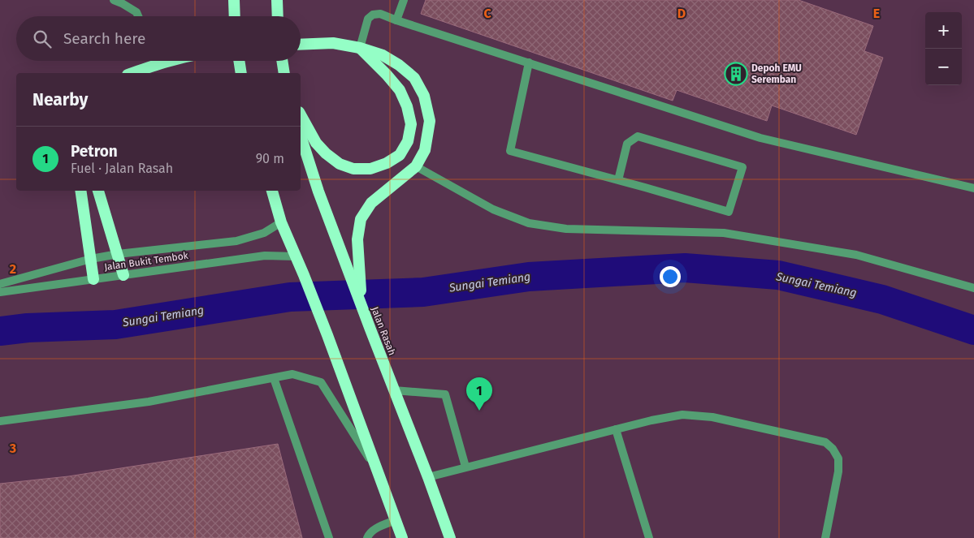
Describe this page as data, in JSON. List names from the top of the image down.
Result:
{
  "streets": {
    "highway": ["Jalan Rasah"],
    "street": ["Jalan Bukit Tembok"]
  },
  "water": ["Sungai Temiang"],
  "places": {
    "building": ["Depoh EMU Seremban"]
  },
  "page": {
    "map_buttons": ["+", "−"],
    "search": "Search here",
    "heading": "Nearby",
    "list": [
      {
        "mark": "1",
        "name": "Petron",
        "note": "Fuel · Jalan Rasah",
        "value": "90 m"
      }
    ],
    "pins": "1"
  },
  "grid": {
    "columns": ["C", "D", "E"],
    "rows": ["2", "3"]
  }
}
